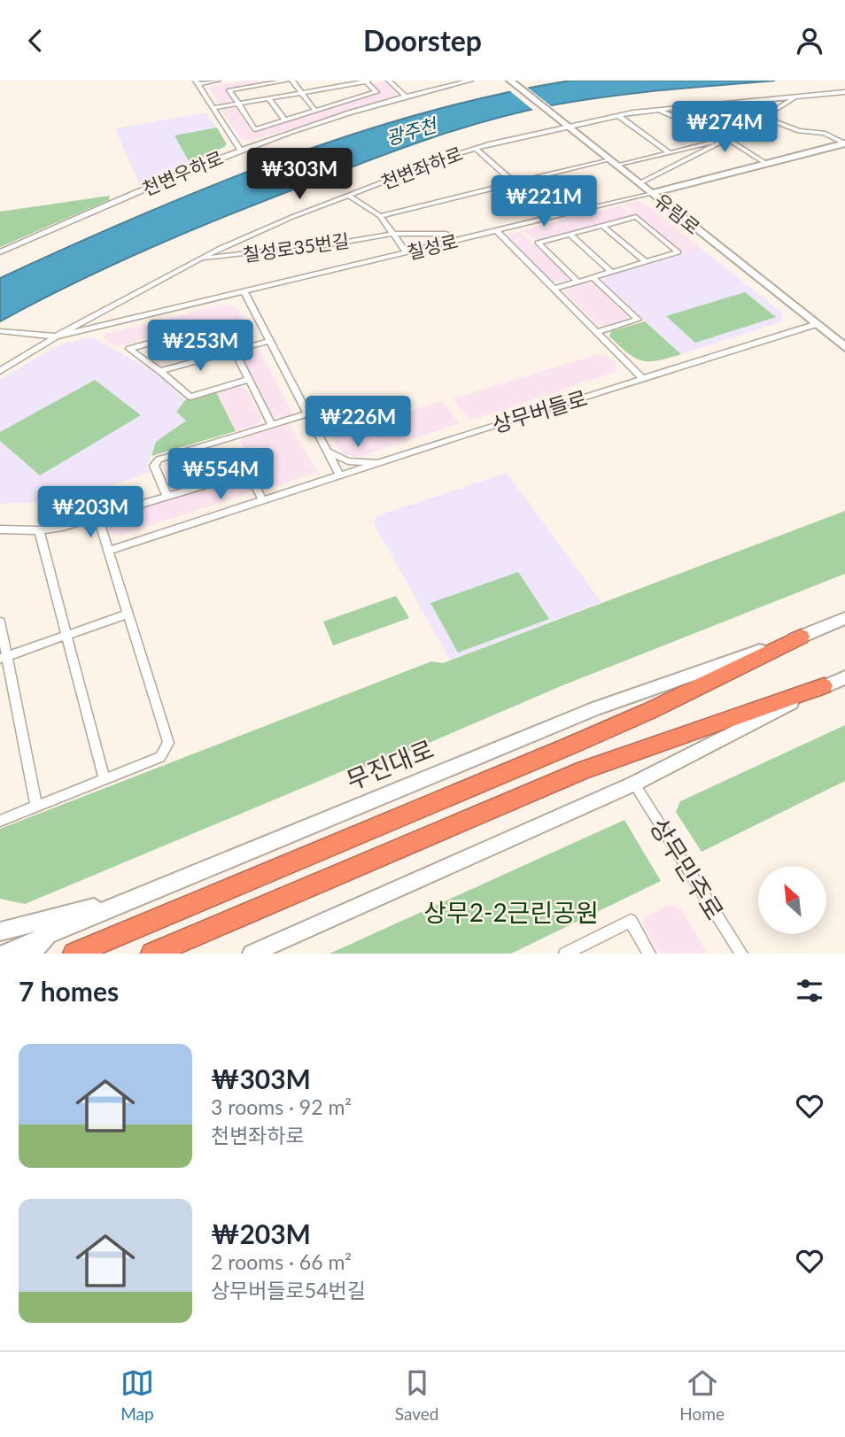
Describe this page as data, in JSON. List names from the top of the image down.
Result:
{
  "streets": {
    "highway": ["무진대로"],
    "main road": ["유림로", "칠성로"],
    "street": [
      "천변좌하로",
      "천변우하로",
      "칠성로35번길",
      "상무버들로",
      "상무민주로"
    ]
  },
  "crossings": [
    ["천변좌하로", "유림로"],
    ["천변좌하로", "칠성로"],
    ["천변좌하로", "칠성로35번길"],
    ["유림로", "칠성로"],
    ["유림로", "상무버들로"],
    ["칠성로", "칠성로35번길"]
  ],
  "water": ["광주천"],
  "parks": ["상무2-2근린공원"],
  "north": "top left",
  "page": {
    "header": "Doorstep",
    "price": [
      "₩274M",
      "₩303M",
      "₩221M",
      "₩253M",
      "₩226M",
      "₩554M",
      "₩203M"
    ],
    "heading": "7 homes",
    "list": [
      {
        "name": "₩303M",
        "note": "3 rooms · 92 m² · 천변좌하로"
      },
      {
        "name": "₩203M",
        "note": "2 rooms · 66 m² · 상무버들로54번길"
      }
    ],
    "tabs": ["Map", "Saved", "Home"]
  }
}
